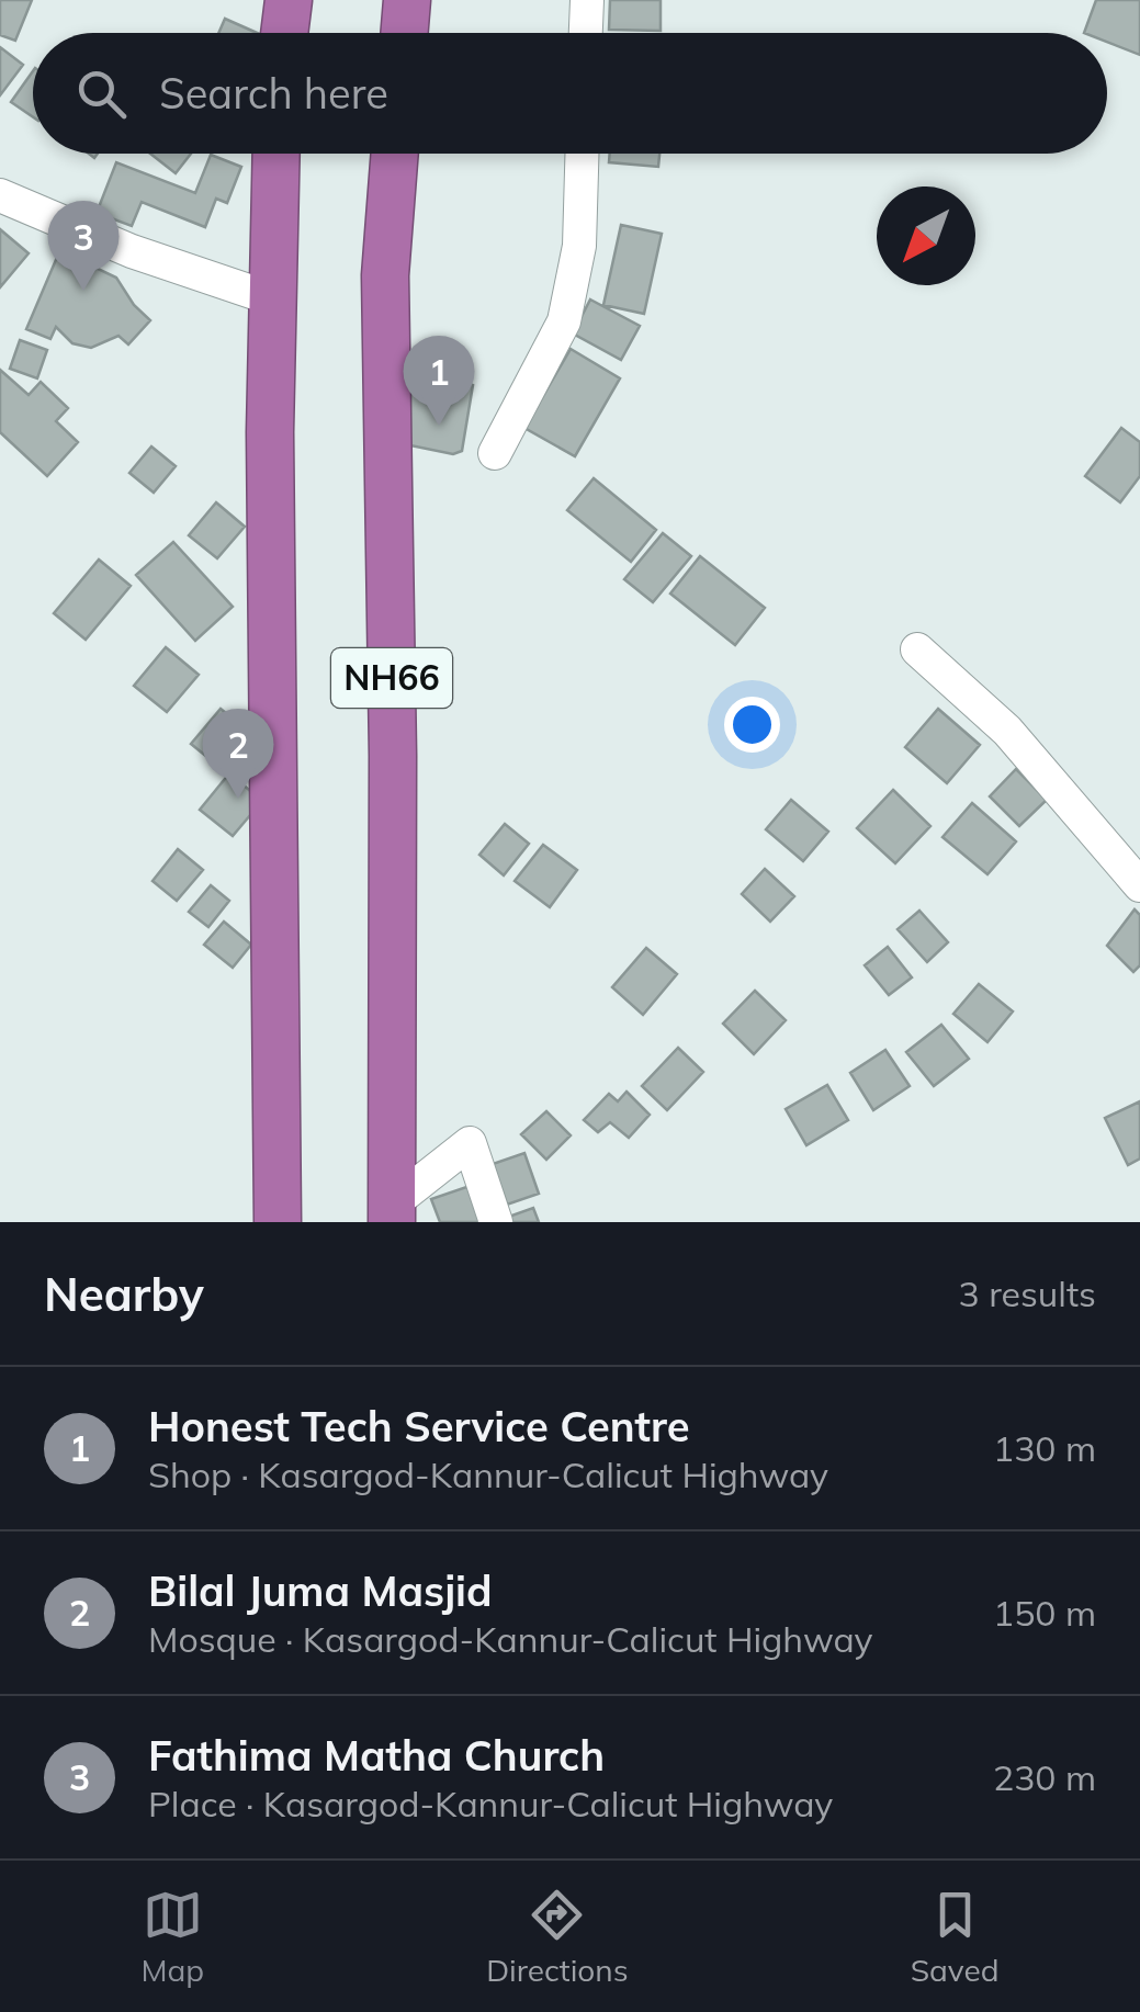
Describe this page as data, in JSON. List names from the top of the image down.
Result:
{
  "streets": {
    "highway": ["NH66"]
  },
  "north": "bottom left",
  "page": {
    "search": "Search here",
    "pins": ["3", "1", "2"],
    "heading": ["Nearby", "3 results"],
    "list": [
      {
        "mark": "1",
        "name": "Honest Tech Service Centre",
        "note": "Shop · Kasargod-Kannur-Calicut Highway",
        "value": "130 m"
      },
      {
        "mark": "2",
        "name": "Bilal Juma Masjid",
        "note": "Mosque · Kasargod-Kannur-Calicut Highway",
        "value": "150 m"
      },
      {
        "mark": "3",
        "name": "Fathima Matha Church",
        "note": "Place · Kasargod-Kannur-Calicut Highway",
        "value": "230 m"
      }
    ],
    "nav": ["Map", "Directions", "Saved"]
  }
}
